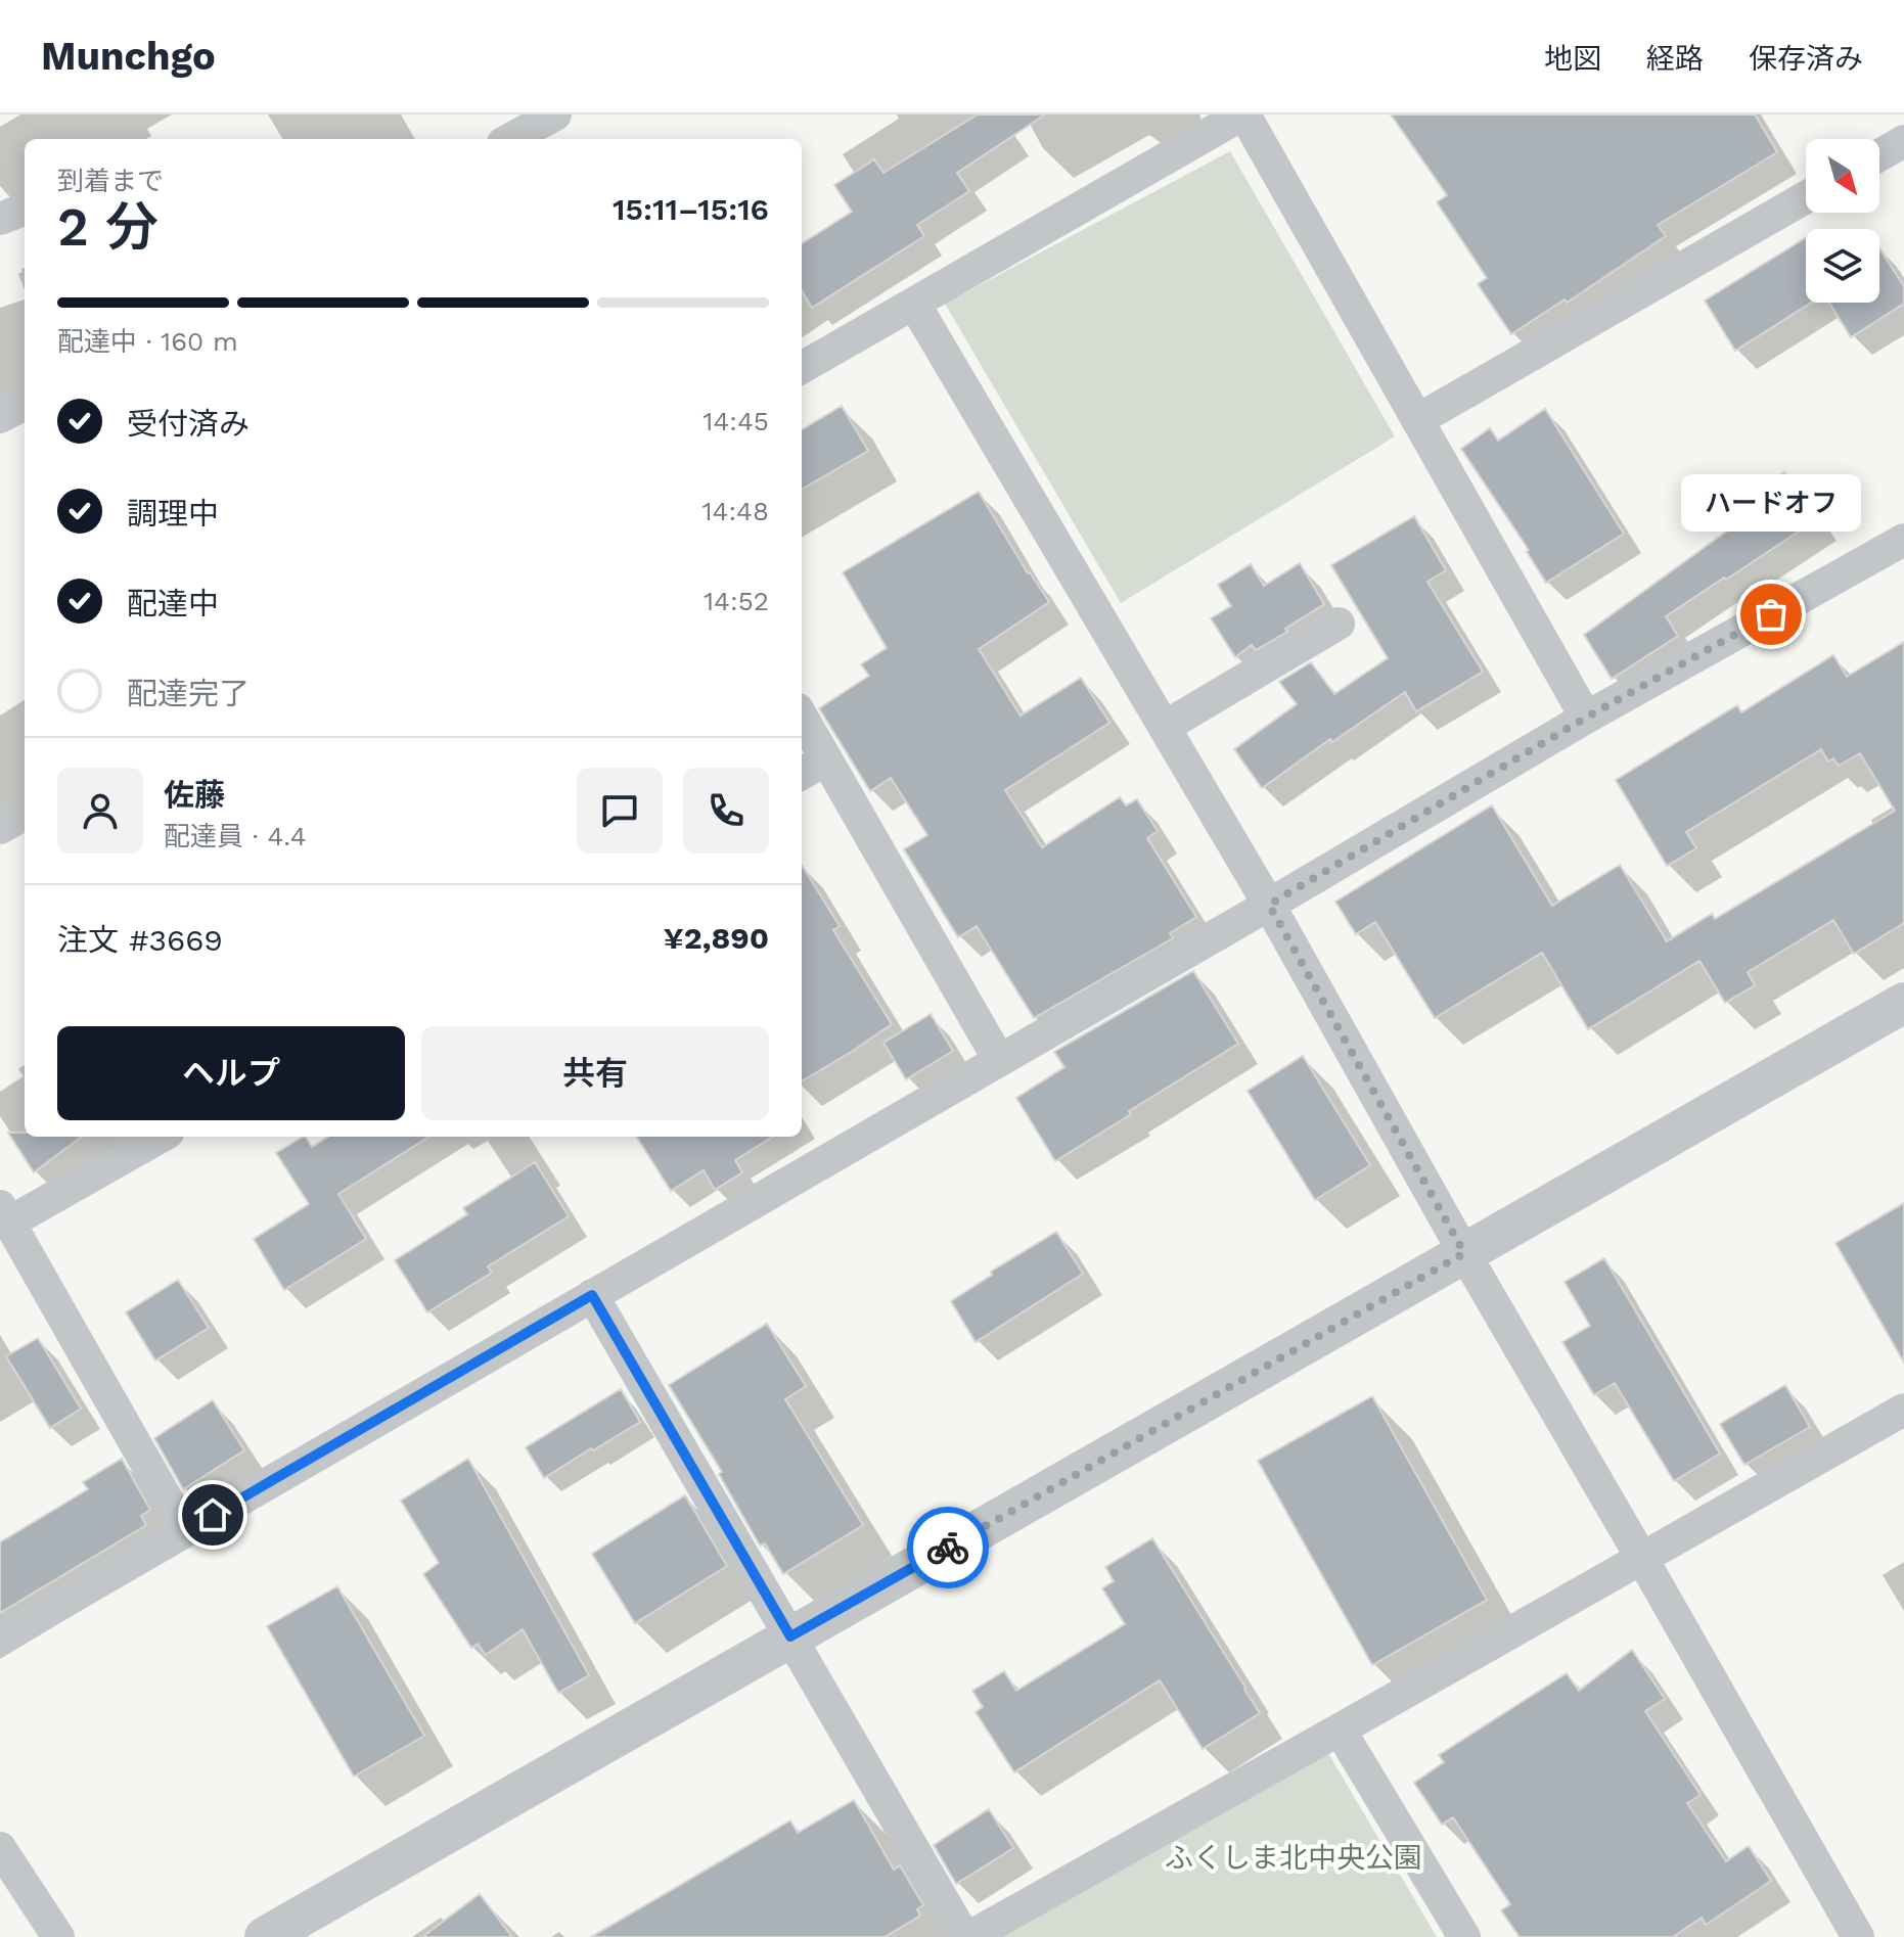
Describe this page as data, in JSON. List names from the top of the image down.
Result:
{
  "parks": ["ふくしま北中央公園"],
  "places": ["ハードオフ"],
  "north": "bottom right",
  "page": {
    "header": "Munchgo",
    "nav": ["地図", "経路", "保存済み"],
    "heading": ["2 分", "到着まで", "15:11–15:16"],
    "panel": [
      "佐藤",
      "配達員 · 4.4",
      "注文 #3669",
      "¥2,890"
    ],
    "bar": "配達中 · 160 m",
    "list": [
      ["受付済み", "14:45"],
      ["調理中", "14:48"],
      ["配達中", "14:52"],
      "配達完了"
    ],
    "bubble": "ハードオフ",
    "buttons": ["ヘルプ", "共有"]
  }
}
